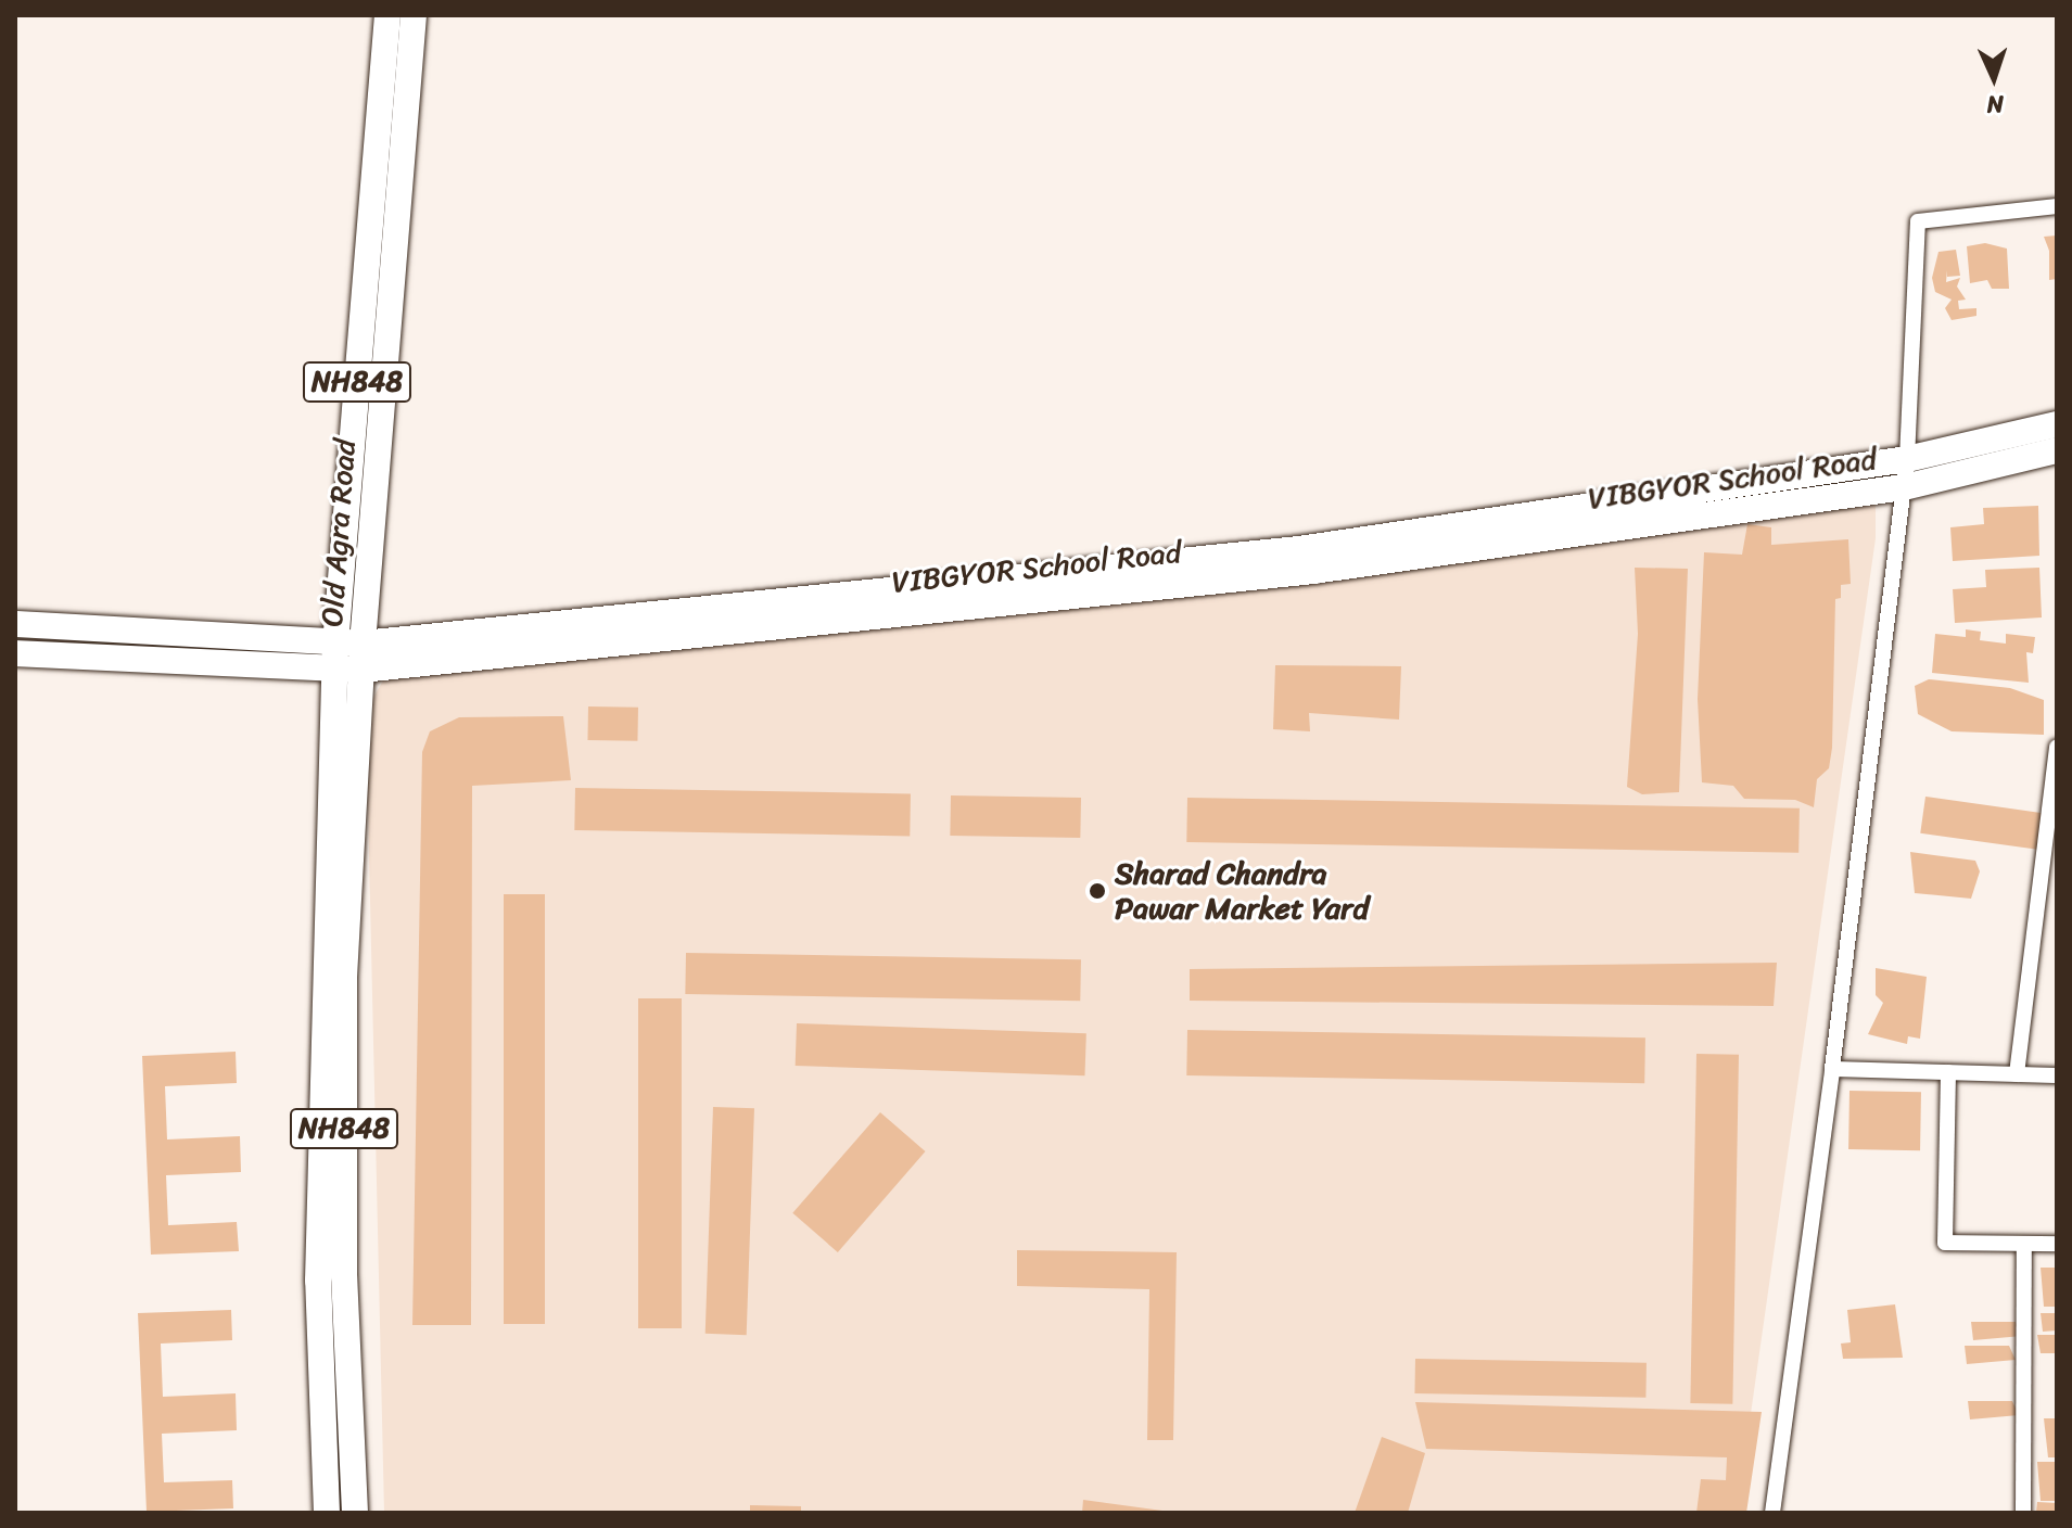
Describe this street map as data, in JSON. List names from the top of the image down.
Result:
{
  "streets": {
    "main road": ["NH848", "VIBGYOR School Road", "Old Agra Road"]
  },
  "crossings": [
    ["NH848", "VIBGYOR School Road"],
    ["NH848", "Old Agra Road"],
    ["VIBGYOR School Road", "Old Agra Road"]
  ],
  "places": ["Sharad Chandra Pawar Market Yard"],
  "north": "bottom"
}
